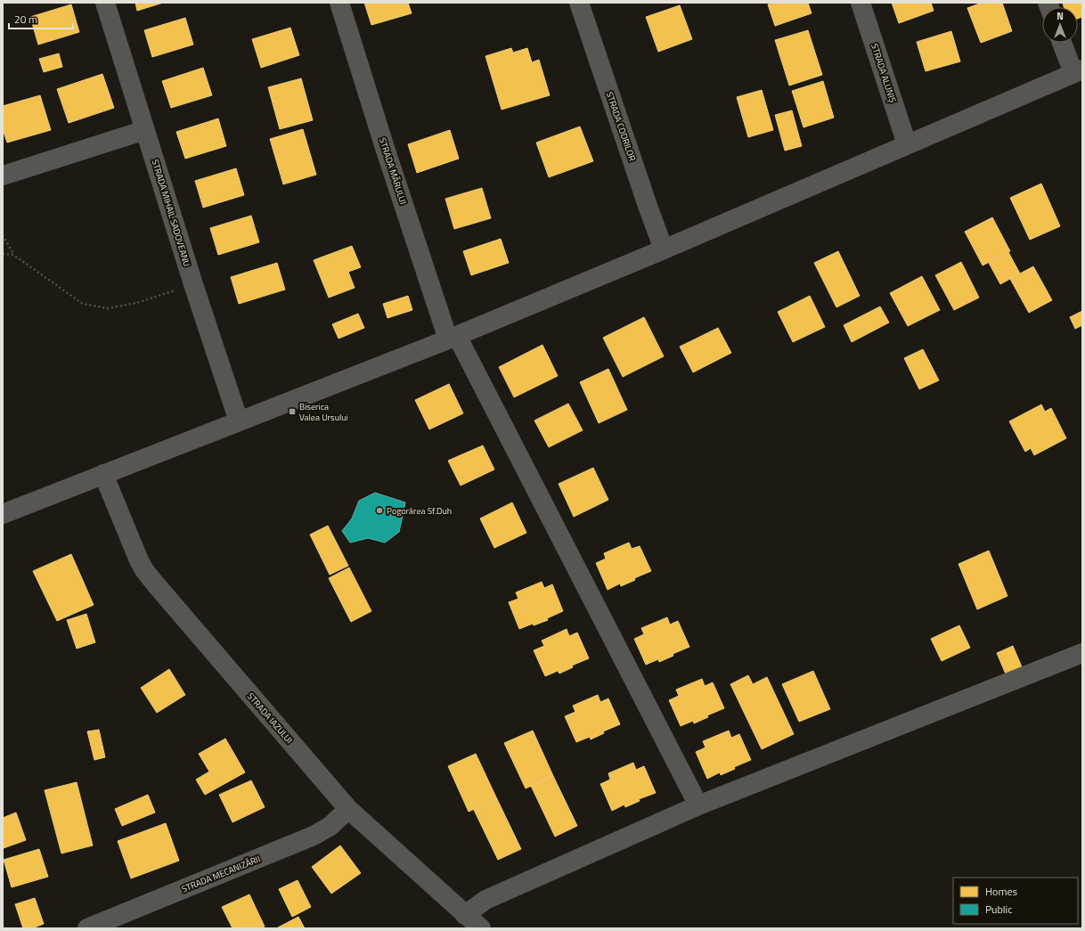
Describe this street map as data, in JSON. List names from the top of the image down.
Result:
{
  "streets": {
    "street": [
      "STRADA ALUNIȘ",
      "STRADA CODRILOR",
      "STRADA MĂRULUI",
      "STRADA MIHAIL SADOVEANU",
      "STRADA IAZULUI",
      "STRADA MECANIZĂRII"
    ]
  },
  "crossings": [
    ["STRADA IAZULUI", "STRADA MECANIZĂRII"]
  ],
  "places": {
    "transit": ["Biserica Valea Ursului"],
    "other": ["Pogorârea Sf.Duh"]
  },
  "legend": ["Homes", "Public"],
  "scale_bar": "20 m",
  "north": "top"
}
